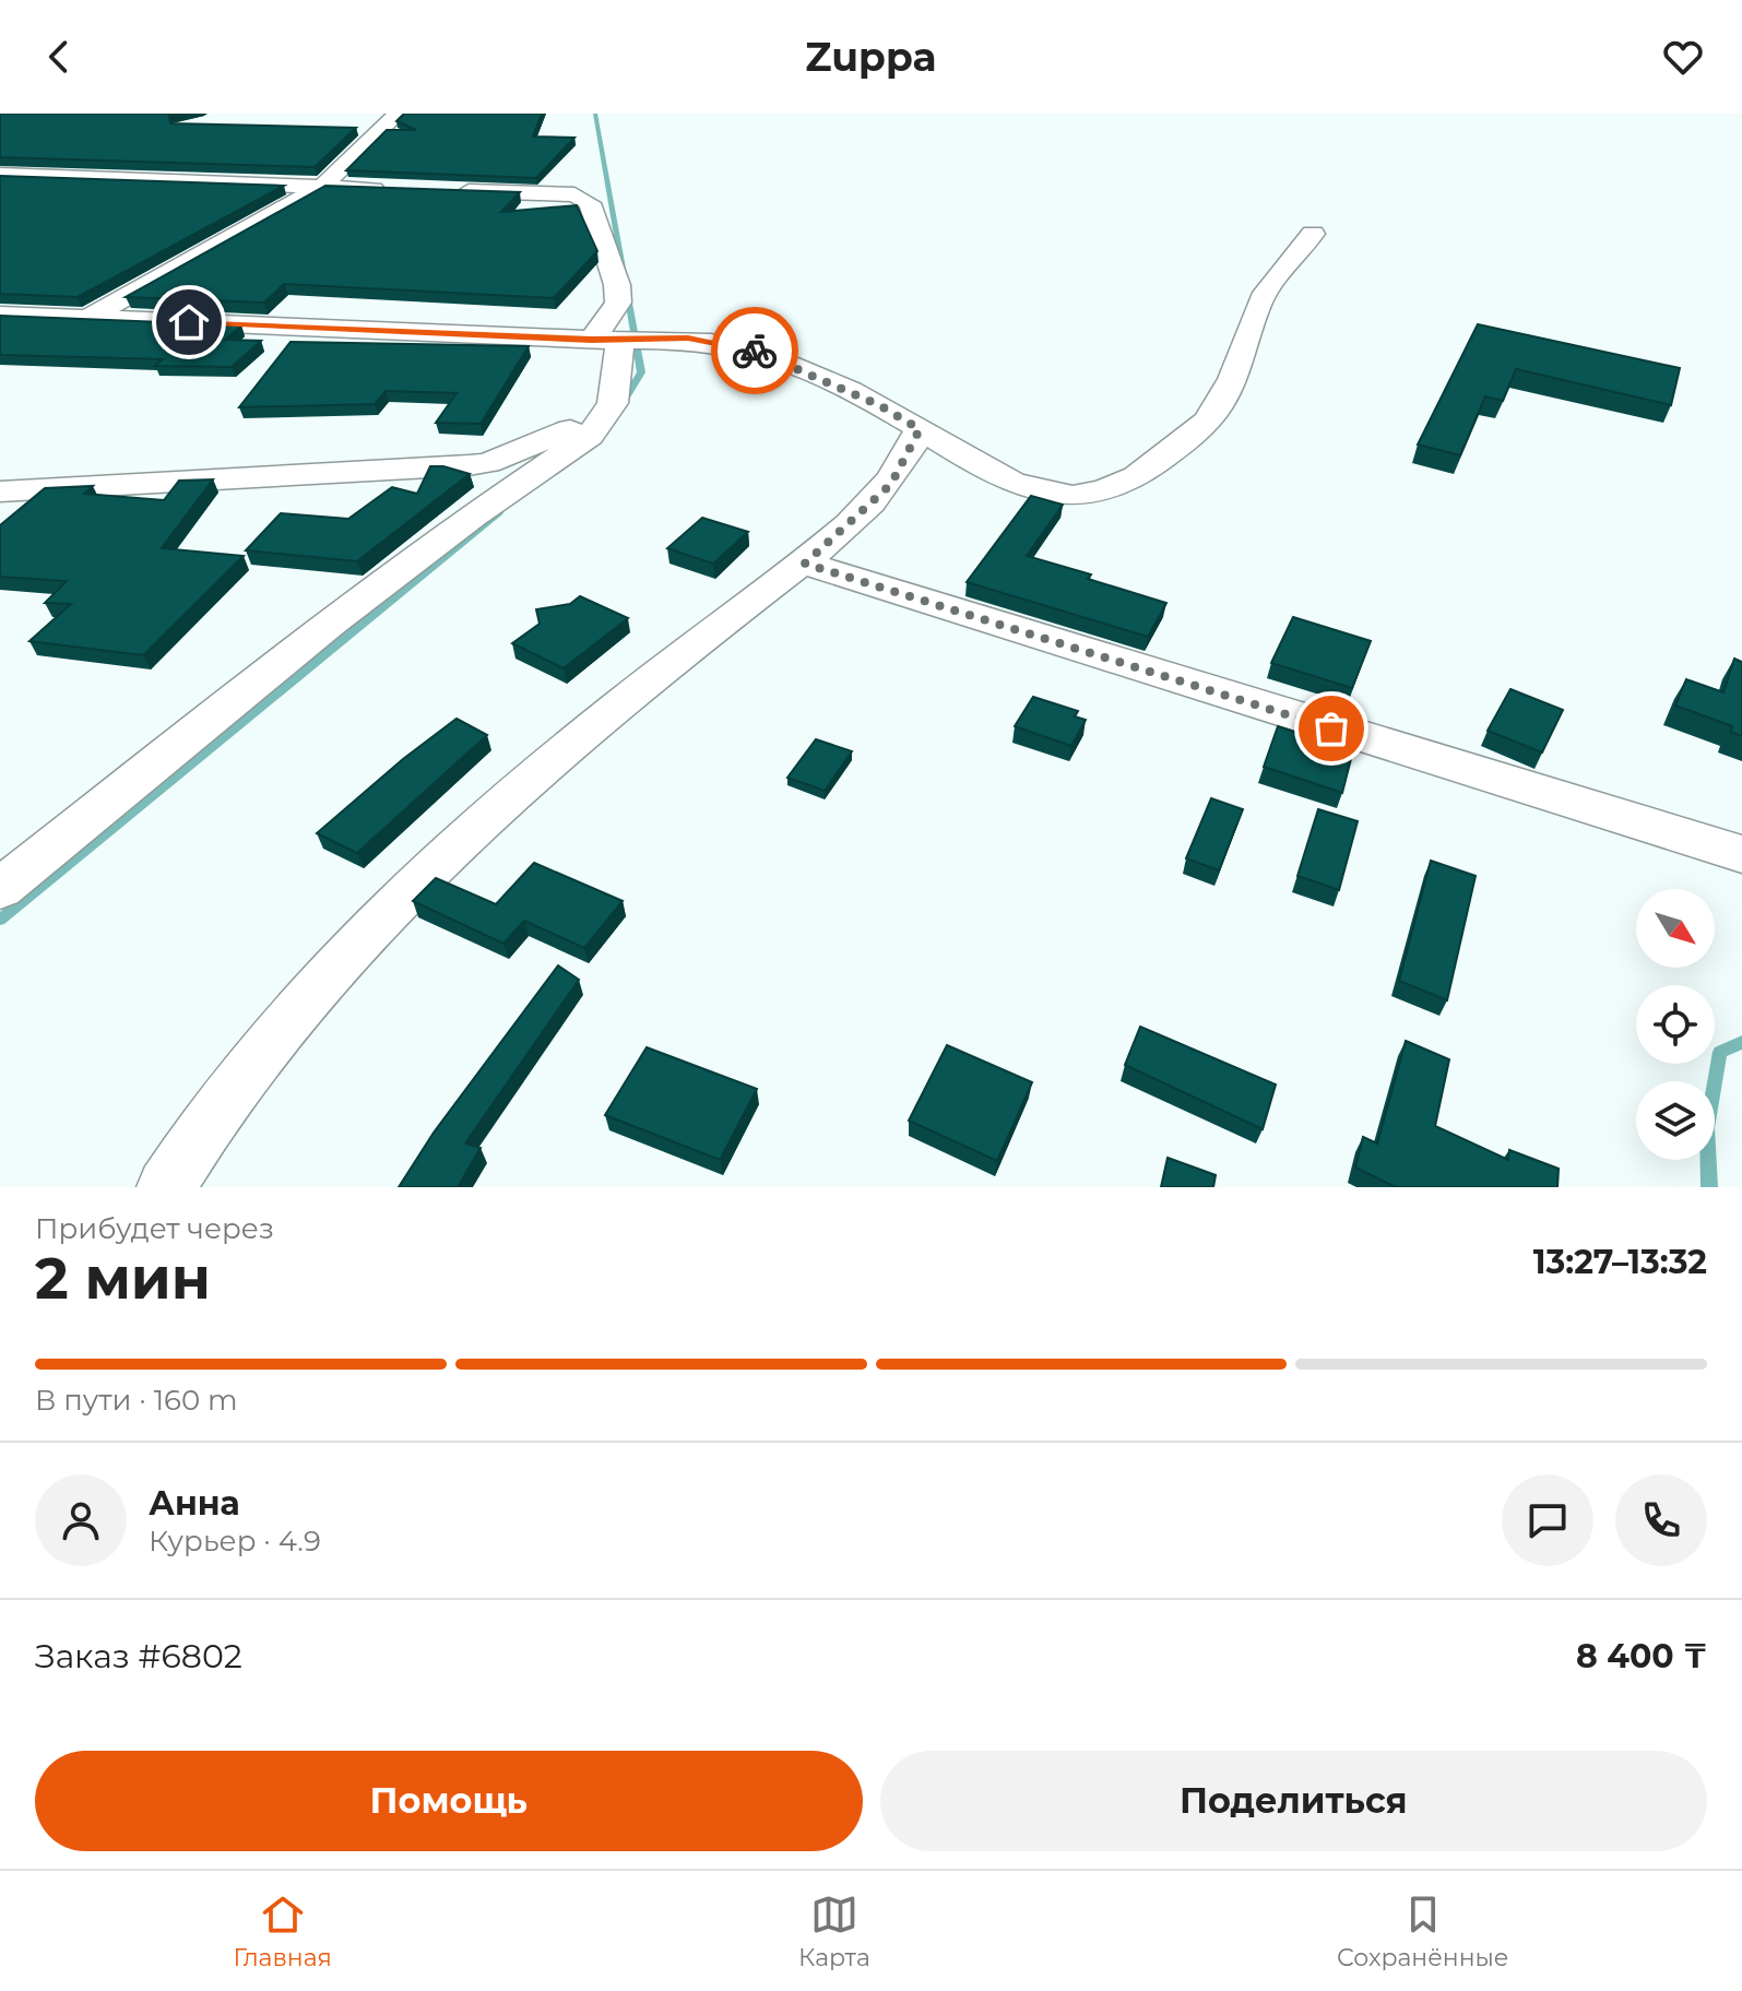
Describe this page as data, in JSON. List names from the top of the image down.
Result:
{
  "north": "bottom right",
  "page": {
    "header": "Zuppa",
    "heading": ["2 мин", "Прибудет через", "13:27–13:32"],
    "panel": [
      "Анна",
      "Курьер · 4.9",
      "Заказ #6802",
      "8 400 ₸"
    ],
    "bar": "В пути · 160 m",
    "buttons": ["Помощь", "Поделиться"],
    "tabs": ["Главная", "Карта", "Сохранённые"]
  }
}
